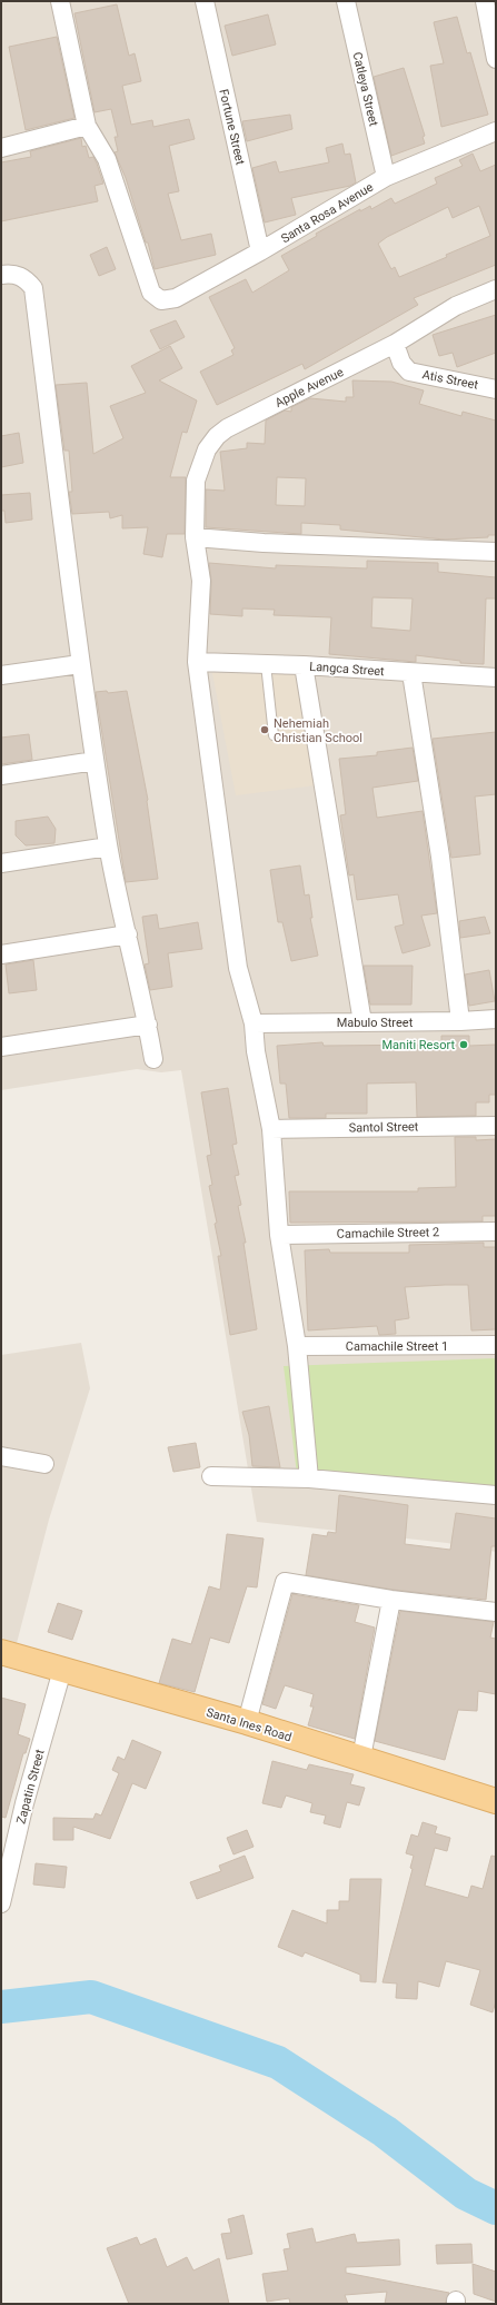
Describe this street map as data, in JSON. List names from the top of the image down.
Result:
{
  "streets": {
    "main road": ["Santa Ines Road"],
    "street": [
      "Catleya Street",
      "Fortune Street",
      "Santa Rosa Avenue",
      "Atis Street",
      "Apple Avenue",
      "Langca Street",
      "Mabulo Street",
      "Santol Street",
      "Camachile Street 2",
      "Camachile Street 1",
      "Zapatin Street"
    ]
  },
  "crossings": [
    ["Catleya Street", "Santa Rosa Avenue"],
    ["Fortune Street", "Santa Rosa Avenue"],
    ["Atis Street", "Apple Avenue"],
    ["Apple Avenue", "Langca Street"],
    ["Apple Avenue", "Mabulo Street"],
    ["Apple Avenue", "Santol Street"],
    ["Apple Avenue", "Camachile Street 2"],
    ["Apple Avenue", "Camachile Street 1"],
    ["Santa Ines Road", "Zapatin Street"]
  ],
  "places": ["Nehemiah Christian School", "Maniti Resort"]
}
